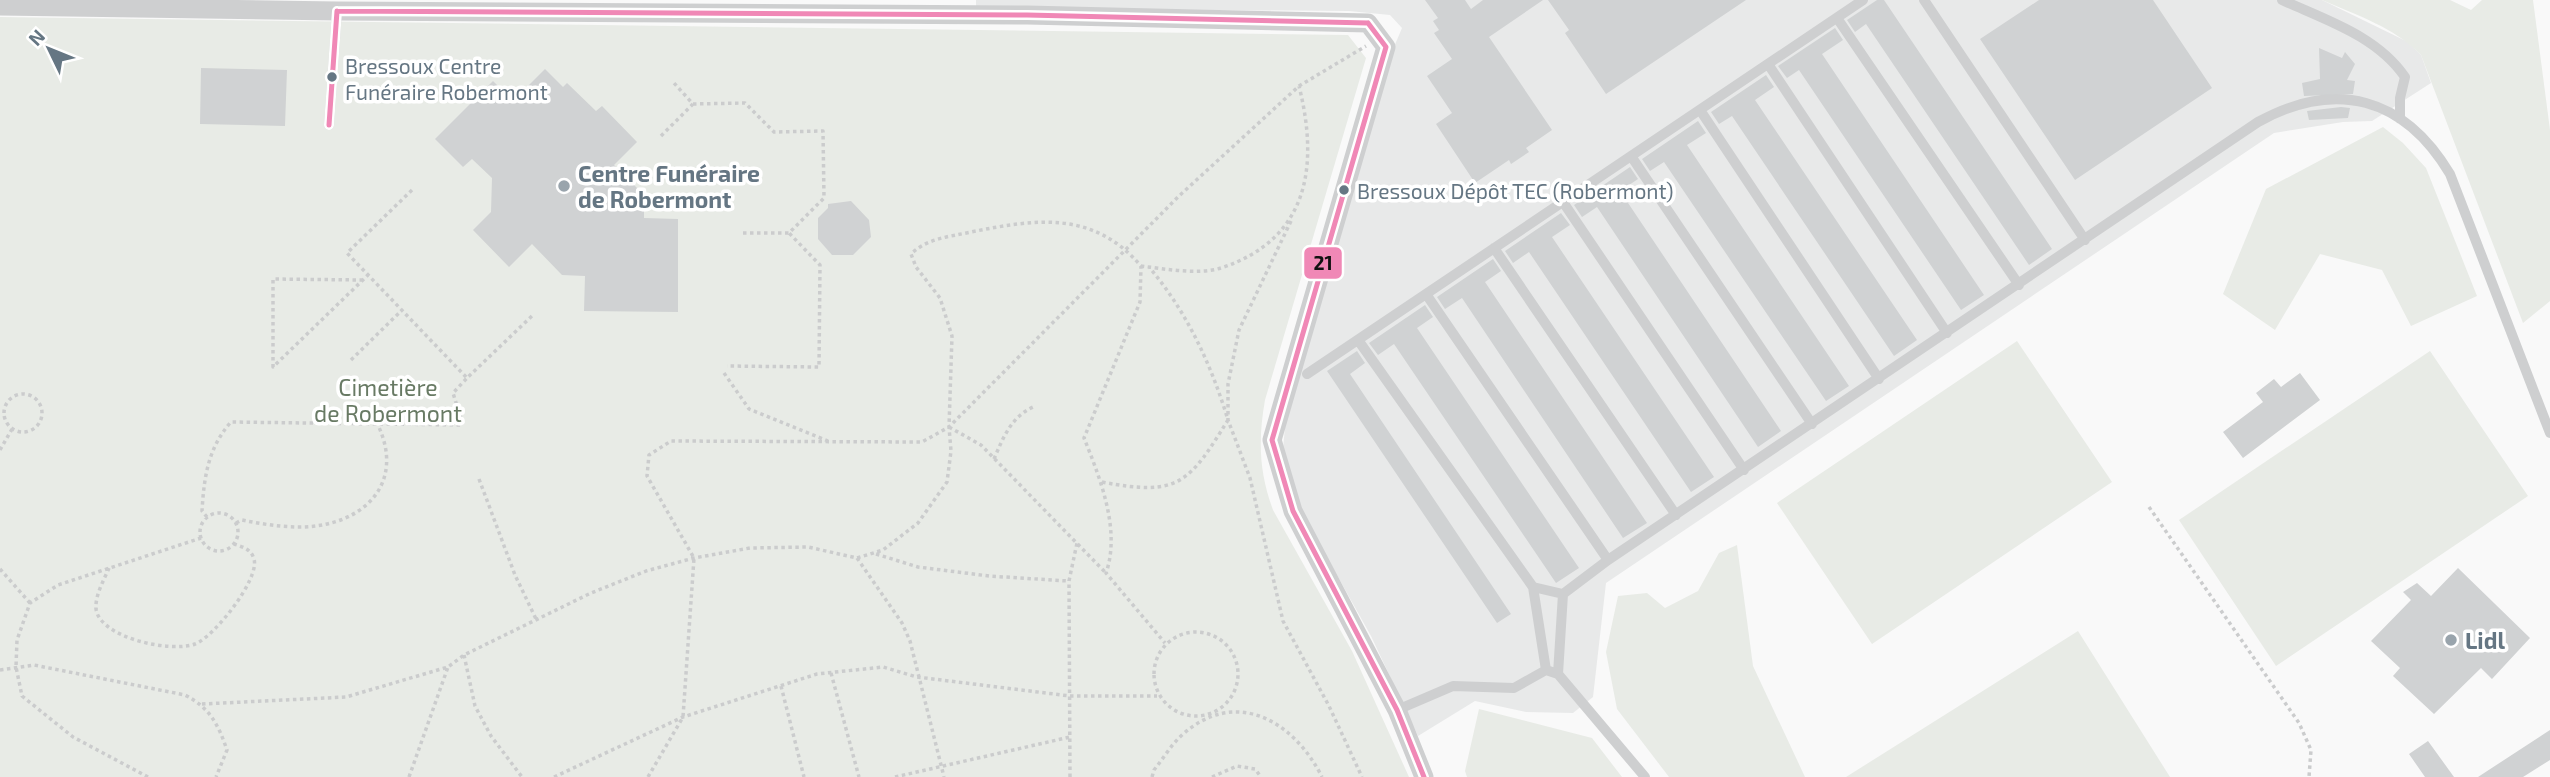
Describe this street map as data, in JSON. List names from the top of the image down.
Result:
{
  "parks": ["Cimetière de Robermont"],
  "places": [
    "Bressoux Centre Funéraire Robermont",
    "Centre Funéraire de Robermont",
    "Bressoux Dépôt TEC (Robermont)",
    "Lidl"
  ],
  "lines": ["transit line 21"],
  "north": "top left"
}
